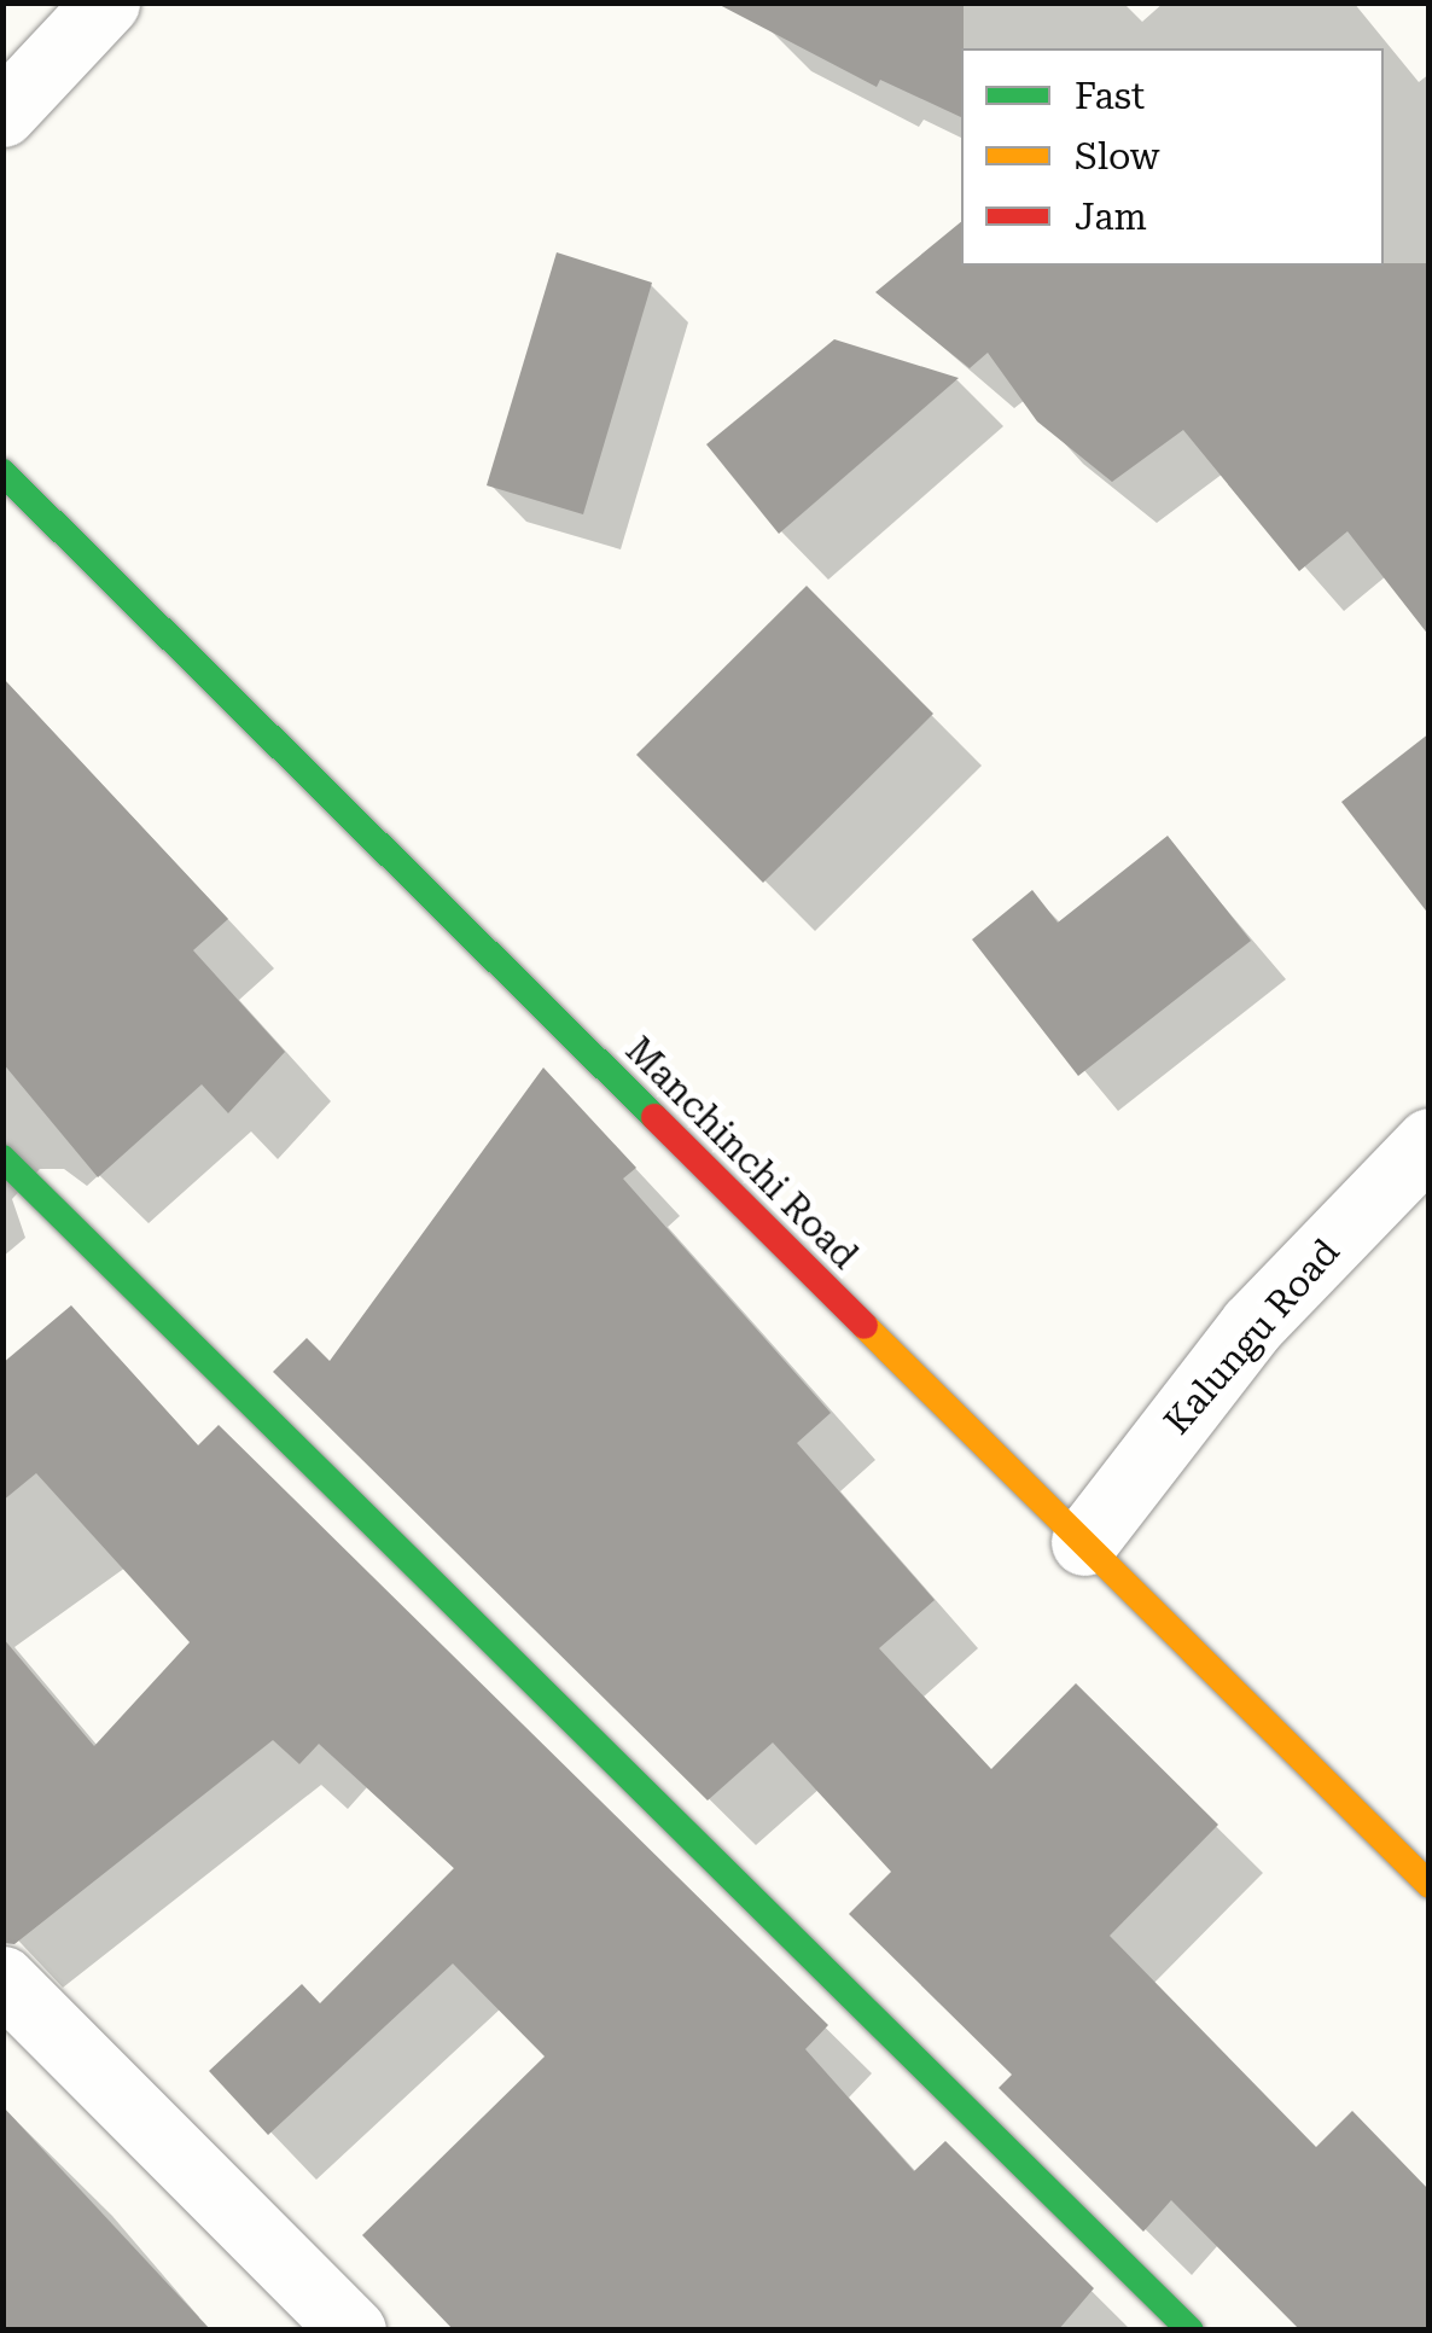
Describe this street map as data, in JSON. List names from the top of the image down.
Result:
{
  "streets": {
    "main road": ["Manchinchi Road"],
    "street": ["Kalungu Road"]
  },
  "crossings": [
    ["Manchinchi Road", "Kalungu Road"]
  ],
  "legend": ["Fast", "Slow", "Jam"]
}
